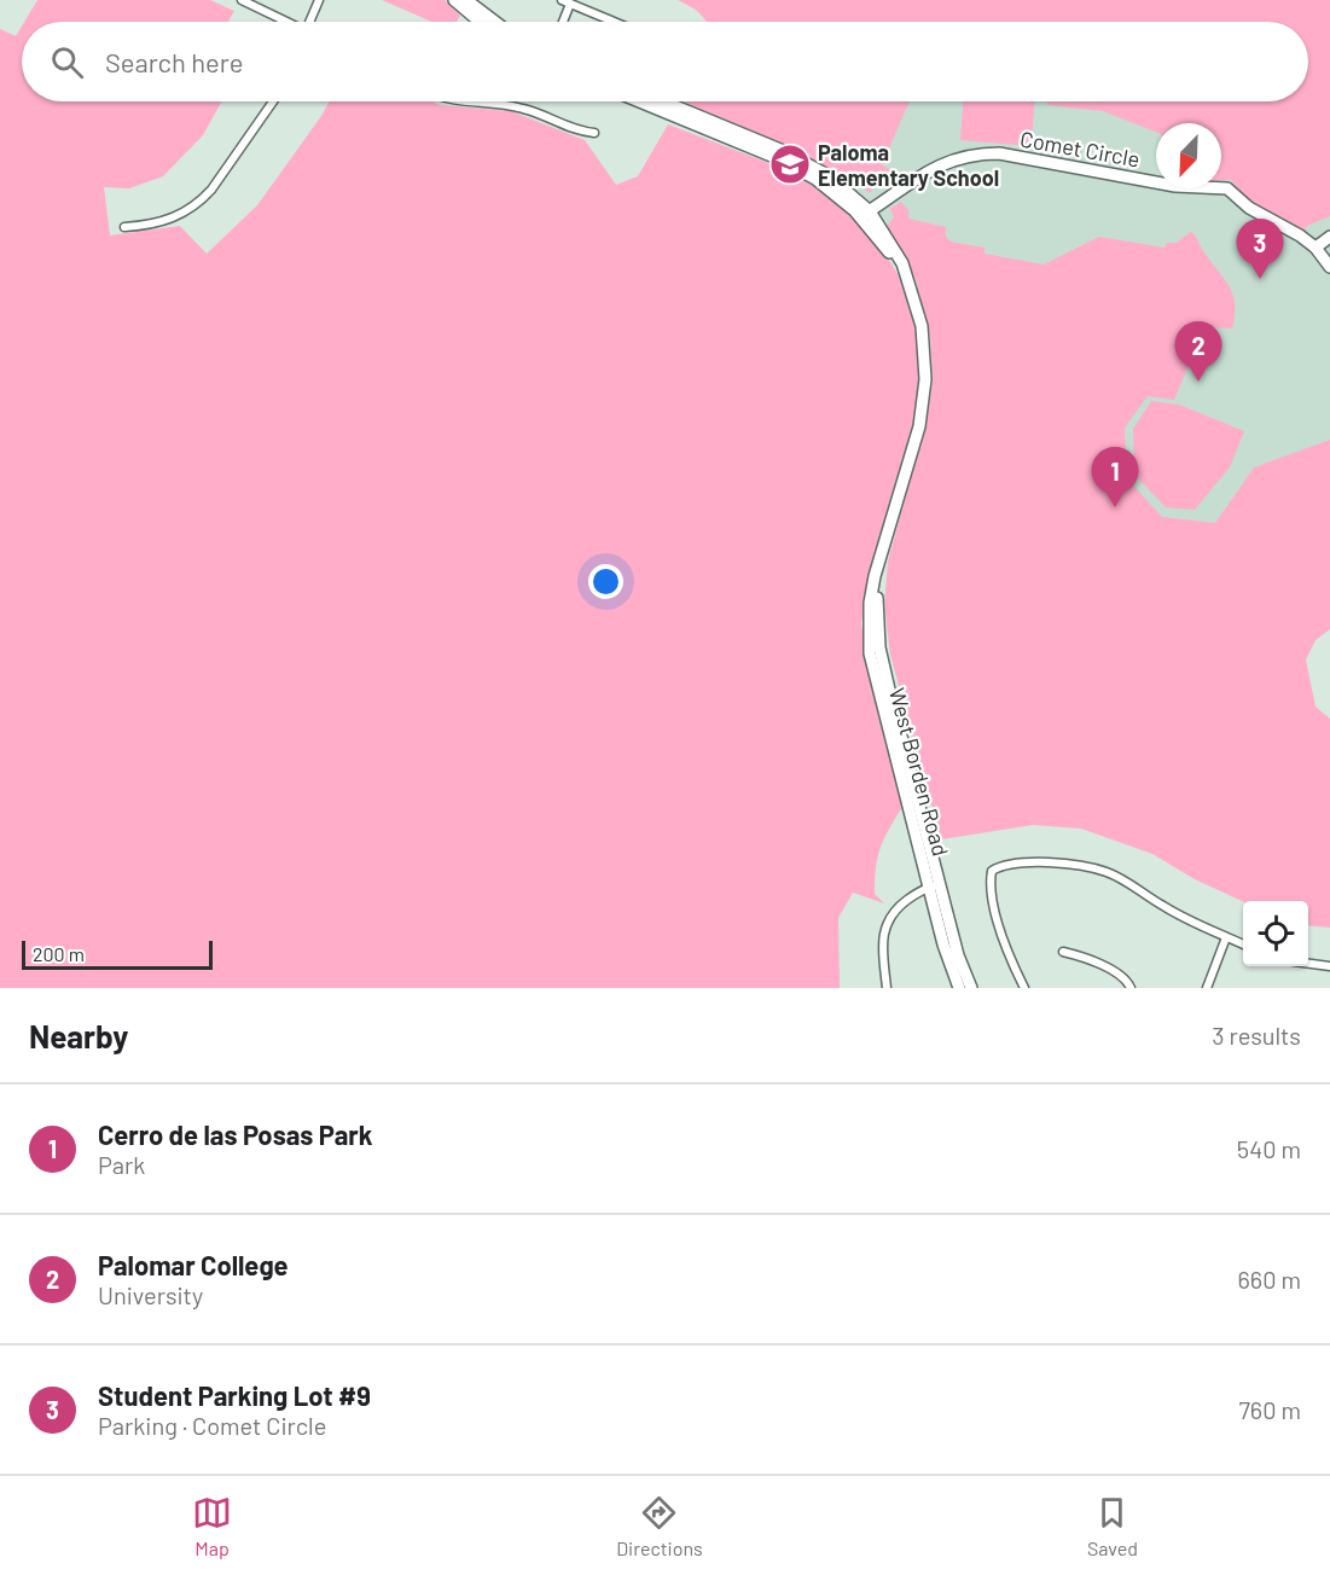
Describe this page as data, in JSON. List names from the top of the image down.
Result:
{
  "streets": {
    "main road": ["Comet Circle", "West Borden Road"]
  },
  "crossings": [
    ["Comet Circle", "West Borden Road"]
  ],
  "places": {
    "school or university": ["Paloma Elementary School"]
  },
  "scale_bar": "200 m",
  "north": "bottom left",
  "page": {
    "search": "Search here",
    "pins": ["3", "2", "1"],
    "scale": "200 m",
    "heading": ["Nearby", "3 results"],
    "list": [
      {
        "mark": "1",
        "name": "Cerro de las Posas Park",
        "note": "Park",
        "value": "540 m"
      },
      {
        "mark": "2",
        "name": "Palomar College",
        "note": "University",
        "value": "660 m"
      },
      {
        "mark": "3",
        "name": "Student Parking Lot #9",
        "note": "Parking · Comet Circle",
        "value": "760 m"
      }
    ],
    "nav": ["Map", "Directions", "Saved"]
  }
}
